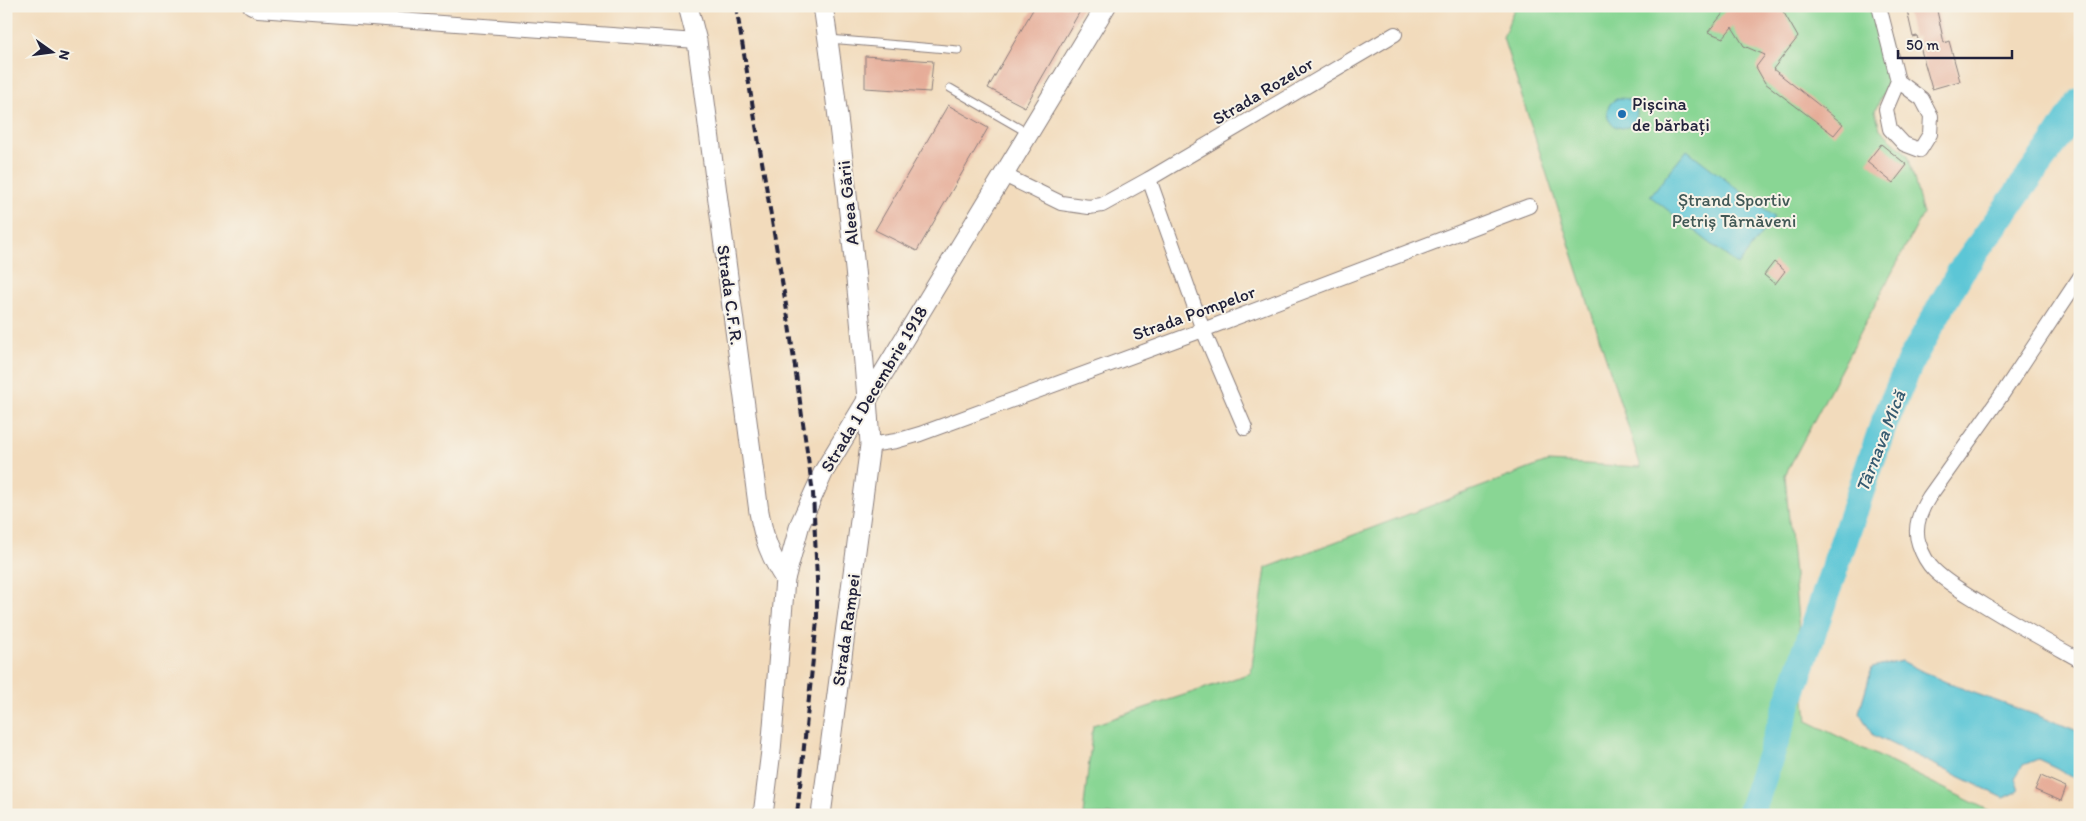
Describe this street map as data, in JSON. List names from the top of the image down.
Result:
{
  "streets": {
    "street": [
      "Strada Rozelor",
      "Aleea Gării",
      "Strada C.F.R.",
      "Strada Pompelor",
      "Strada 1 Decembrie 1918",
      "Strada Rampei"
    ]
  },
  "crossings": [
    ["Strada Rozelor", "Strada 1 Decembrie 1918"],
    ["Aleea Gării", "Strada Pompelor"],
    ["Aleea Gării", "Strada 1 Decembrie 1918"],
    ["Aleea Gării", "Strada Rampei"],
    ["Strada C.F.R.", "Strada 1 Decembrie 1918"],
    ["Strada Pompelor", "Strada Rampei"]
  ],
  "water": ["Târnava Mică"],
  "parks": ["Ștrand Sportiv Petriș Târnăveni"],
  "places": ["Pișcina de bărbați"],
  "scale_bar": "50 m",
  "north": "right"
}
